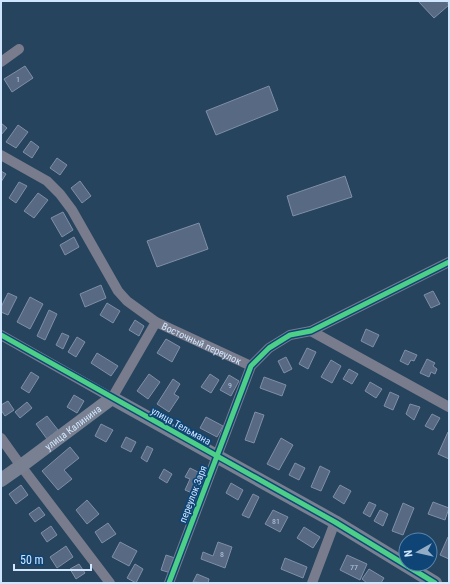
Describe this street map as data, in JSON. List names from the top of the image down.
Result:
{
  "streets": {
    "street": [
      "Восточный переулок",
      "улица Тельмана",
      "улица Калинина",
      "переулок Заря"
    ]
  },
  "crossings": [
    ["Восточный переулок", "улица Калинина"],
    ["Восточный переулок", "переулок Заря"],
    ["улица Тельмана", "улица Калинина"],
    ["улица Тельмана", "переулок Заря"]
  ],
  "house_numbers": [
    "1",
    "9",
    "81",
    "8",
    "77"
  ],
  "scale_bar": "50 m",
  "north": "left"
}
